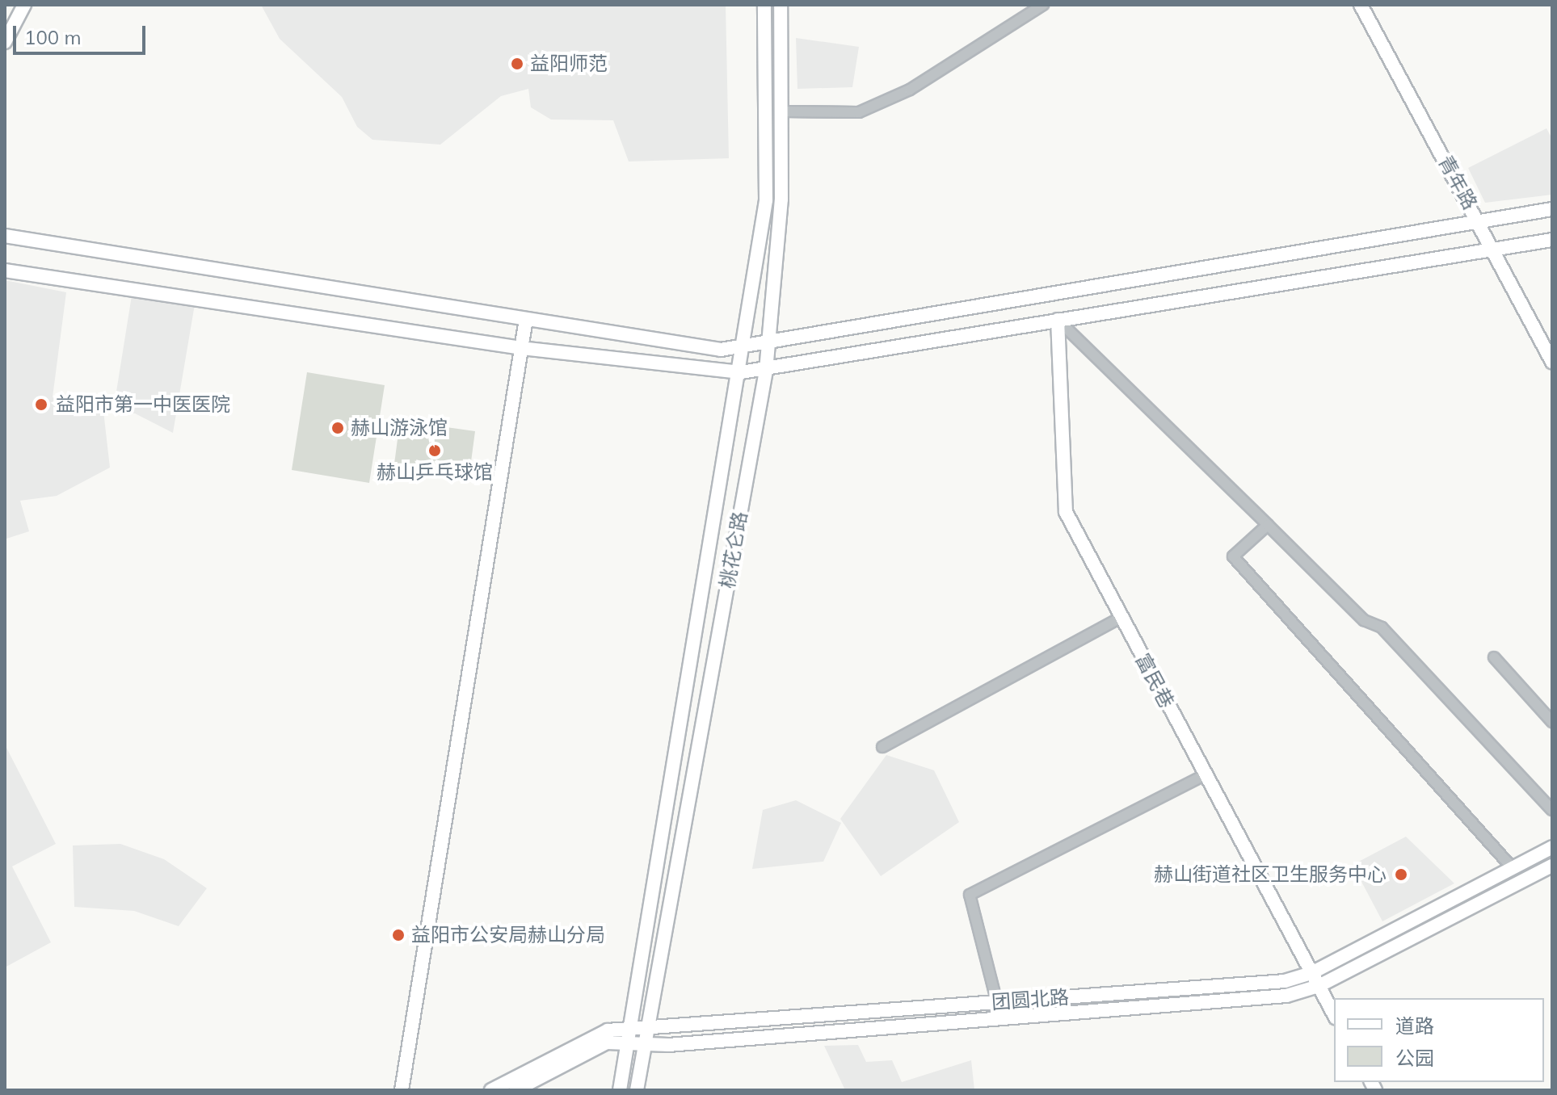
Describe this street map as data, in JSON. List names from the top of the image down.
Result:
{
  "streets": {
    "main road": [
      "青年路",
      "桃花仑路",
      "富民巷",
      "团圆北路"
    ]
  },
  "crossings": [
    ["桃花仑路", "团圆北路"],
    ["富民巷", "团圆北路"]
  ],
  "places": [
    "益阳师范",
    "益阳市第一中医医院",
    "赫山游泳馆",
    "赫山乒乓球馆",
    "赫山街道社区卫生服务中心",
    "益阳市公安局赫山分局"
  ],
  "legend": ["道路", "公园"],
  "scale_bar": "100 m"
}
